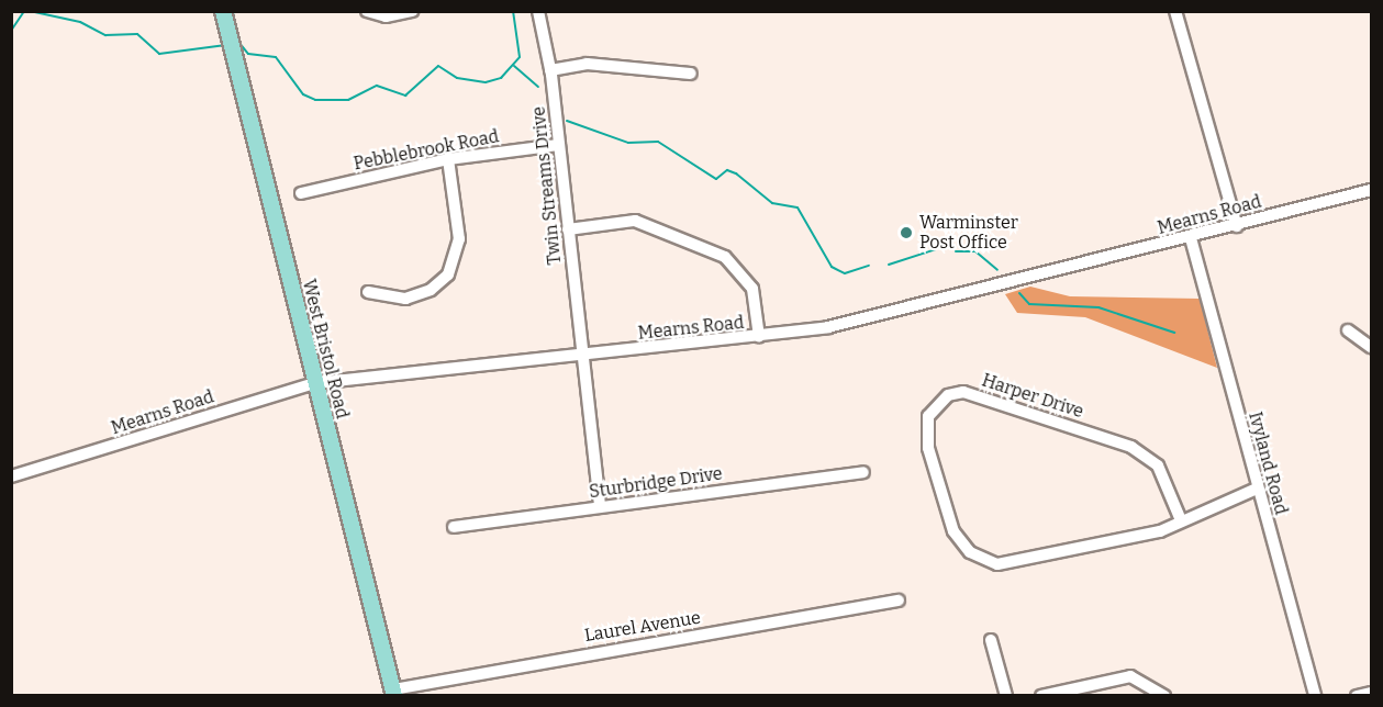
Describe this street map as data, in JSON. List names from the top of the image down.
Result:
{
  "streets": {
    "main road": ["West Bristol Road"],
    "street": [
      "Pebblebrook Road",
      "Twin Streams Drive",
      "Mearns Road",
      "Harper Drive",
      "Ivyland Road",
      "Sturbridge Drive",
      "Laurel Avenue"
    ]
  },
  "crossings": [
    ["Pebblebrook Road", "Twin Streams Drive"],
    ["Twin Streams Drive", "Mearns Road"],
    ["Twin Streams Drive", "Sturbridge Drive"],
    ["Mearns Road", "West Bristol Road"],
    ["Mearns Road", "Ivyland Road"],
    ["West Bristol Road", "Laurel Avenue"],
    ["Harper Drive", "Ivyland Road"]
  ],
  "places": ["Warminster Post Office"]
}
